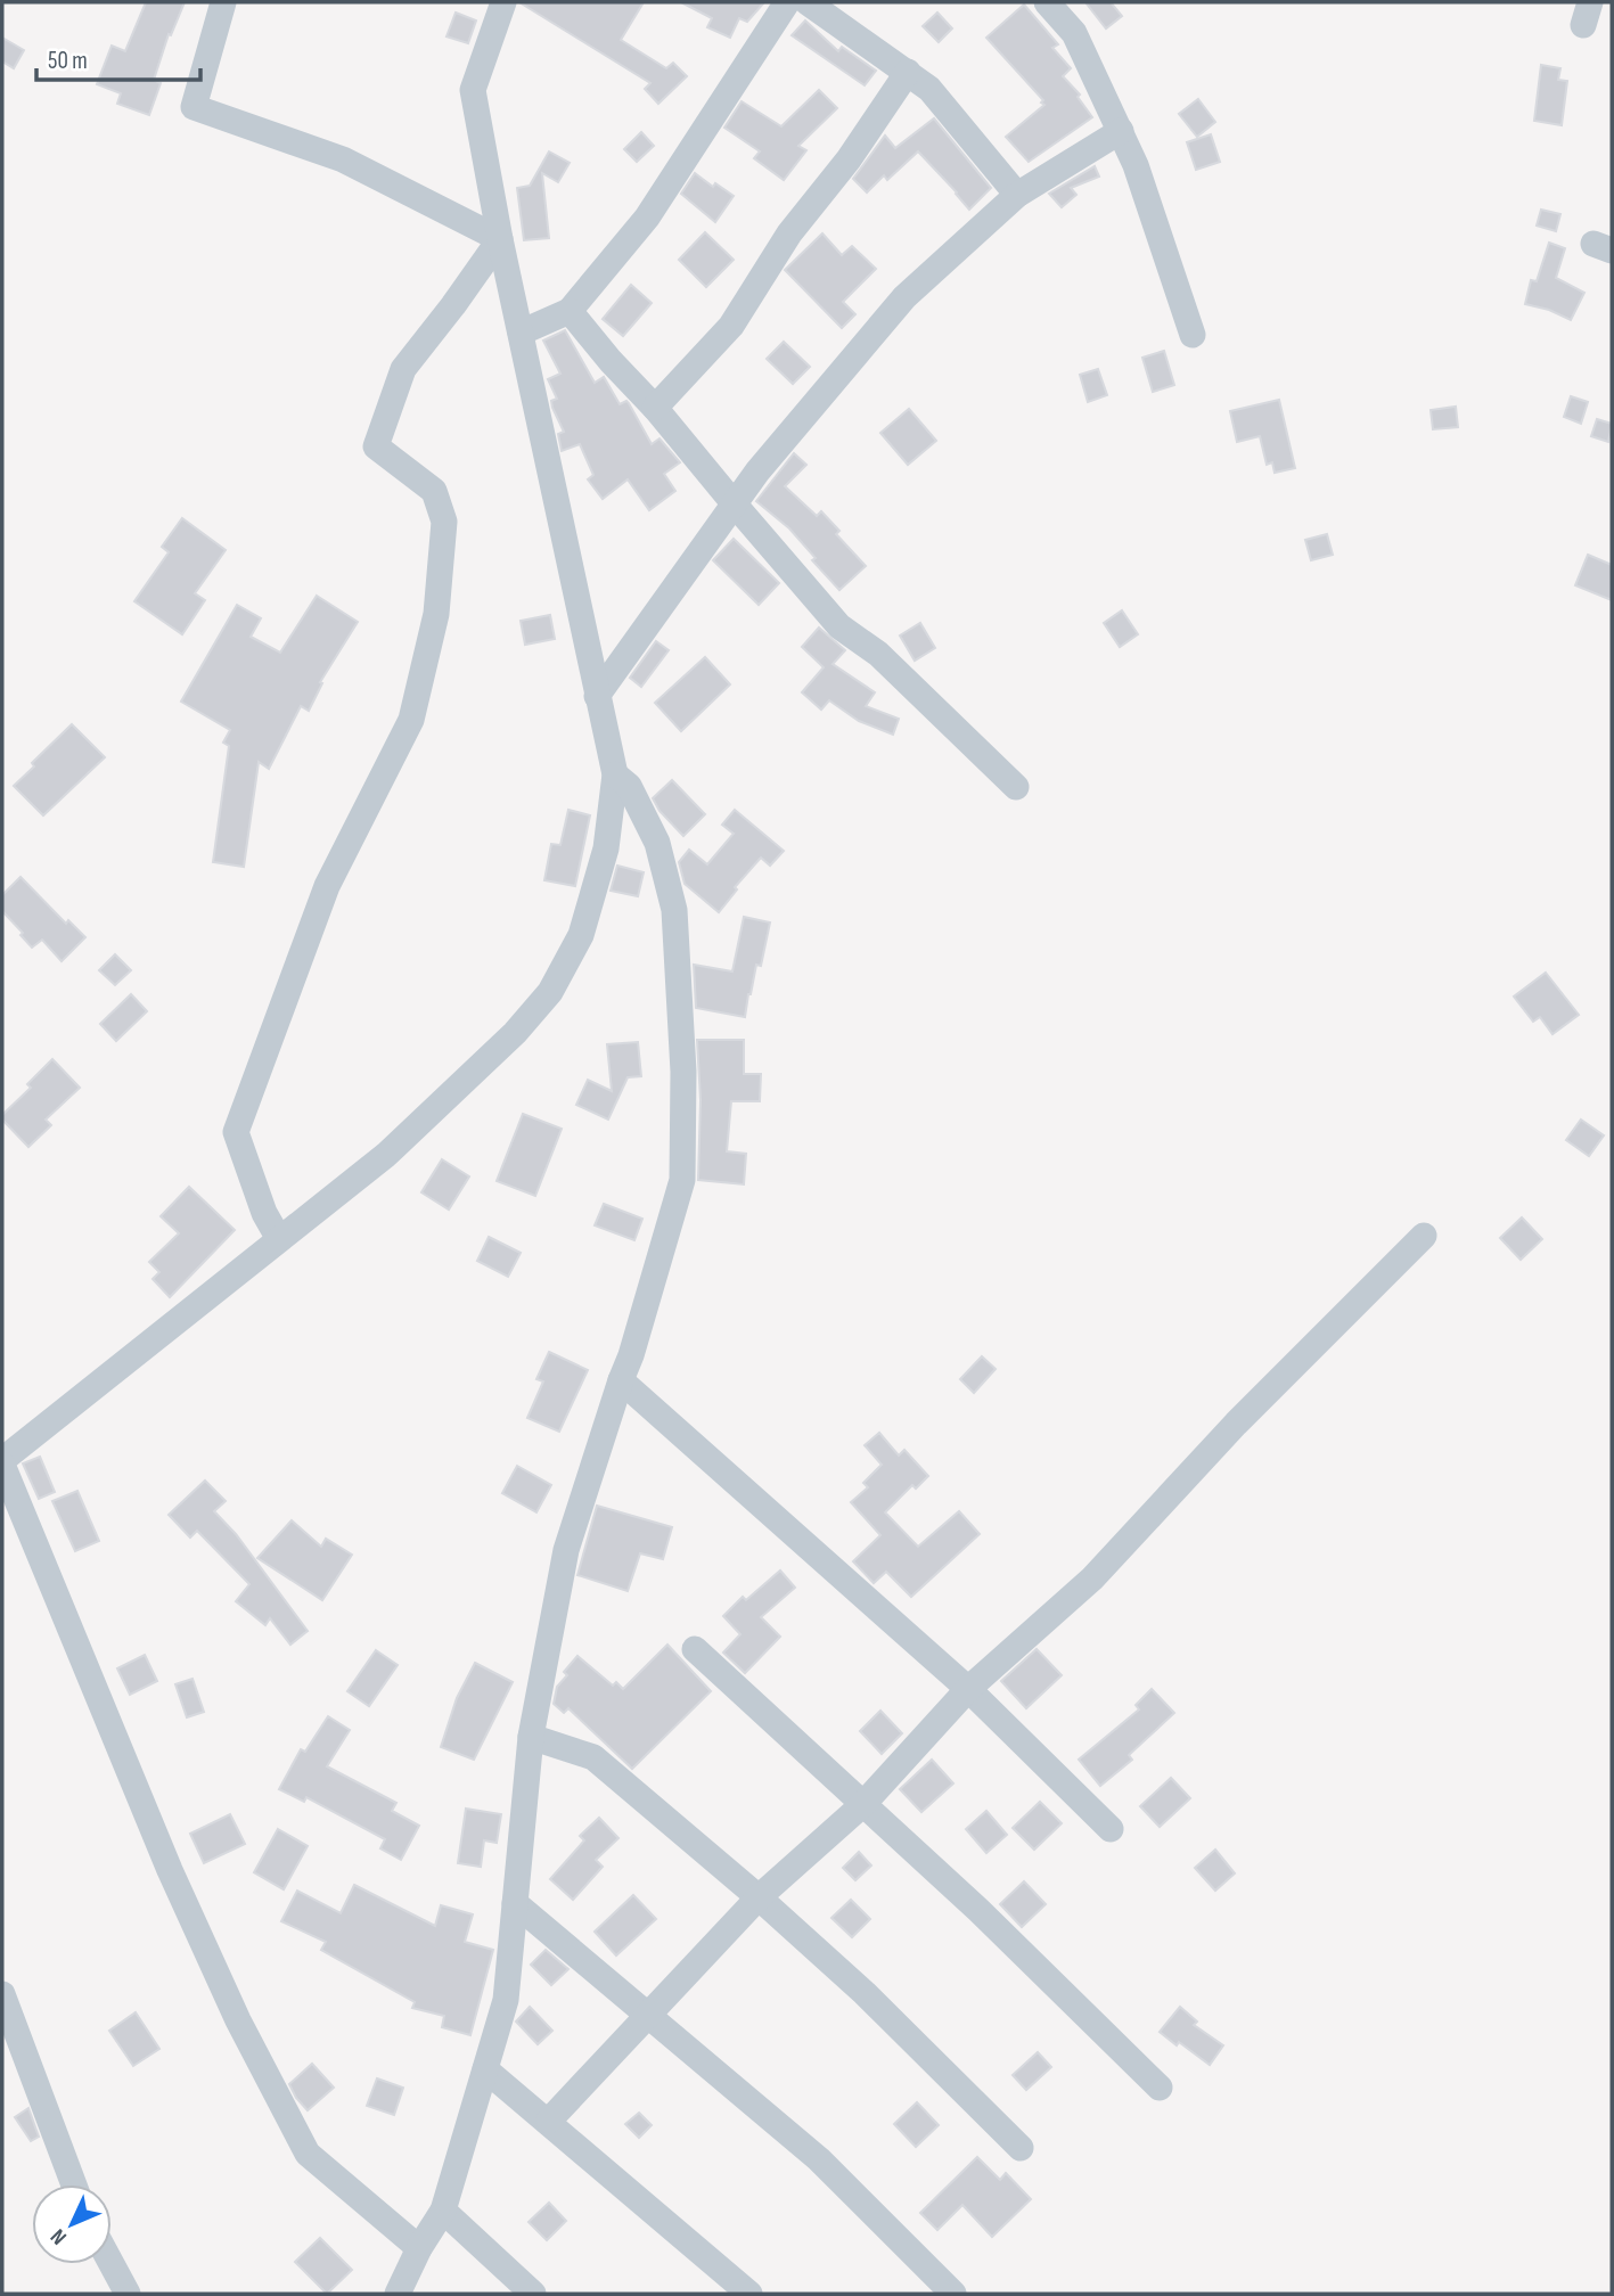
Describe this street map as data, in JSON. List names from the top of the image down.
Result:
{
  "scale_bar": "50 m",
  "north": "bottom left"
}
